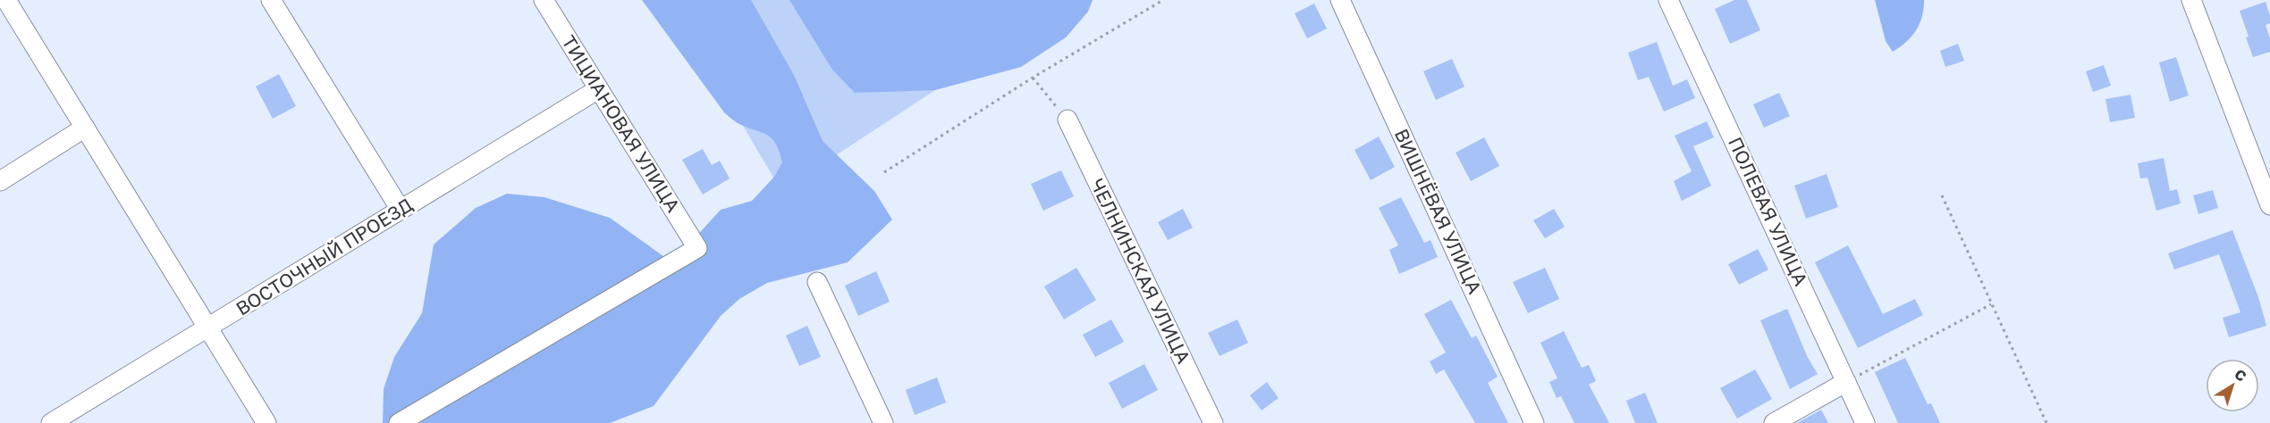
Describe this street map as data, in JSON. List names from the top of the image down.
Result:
{
  "streets": {
    "street": [
      "ТИЦИАНОВАЯ УЛИЦА",
      "ВИШНЁВАЯ УЛИЦА",
      "ПОЛЕВАЯ УЛИЦА",
      "ВОСТОЧНЫЙ ПРОЕЗД",
      "ЧЕЛНИНСКАЯ УЛИЦА"
    ]
  },
  "crossings": [
    ["ТИЦИАНОВАЯ УЛИЦА", "ВОСТОЧНЫЙ ПРОЕЗД"]
  ],
  "north": "top right"
}
